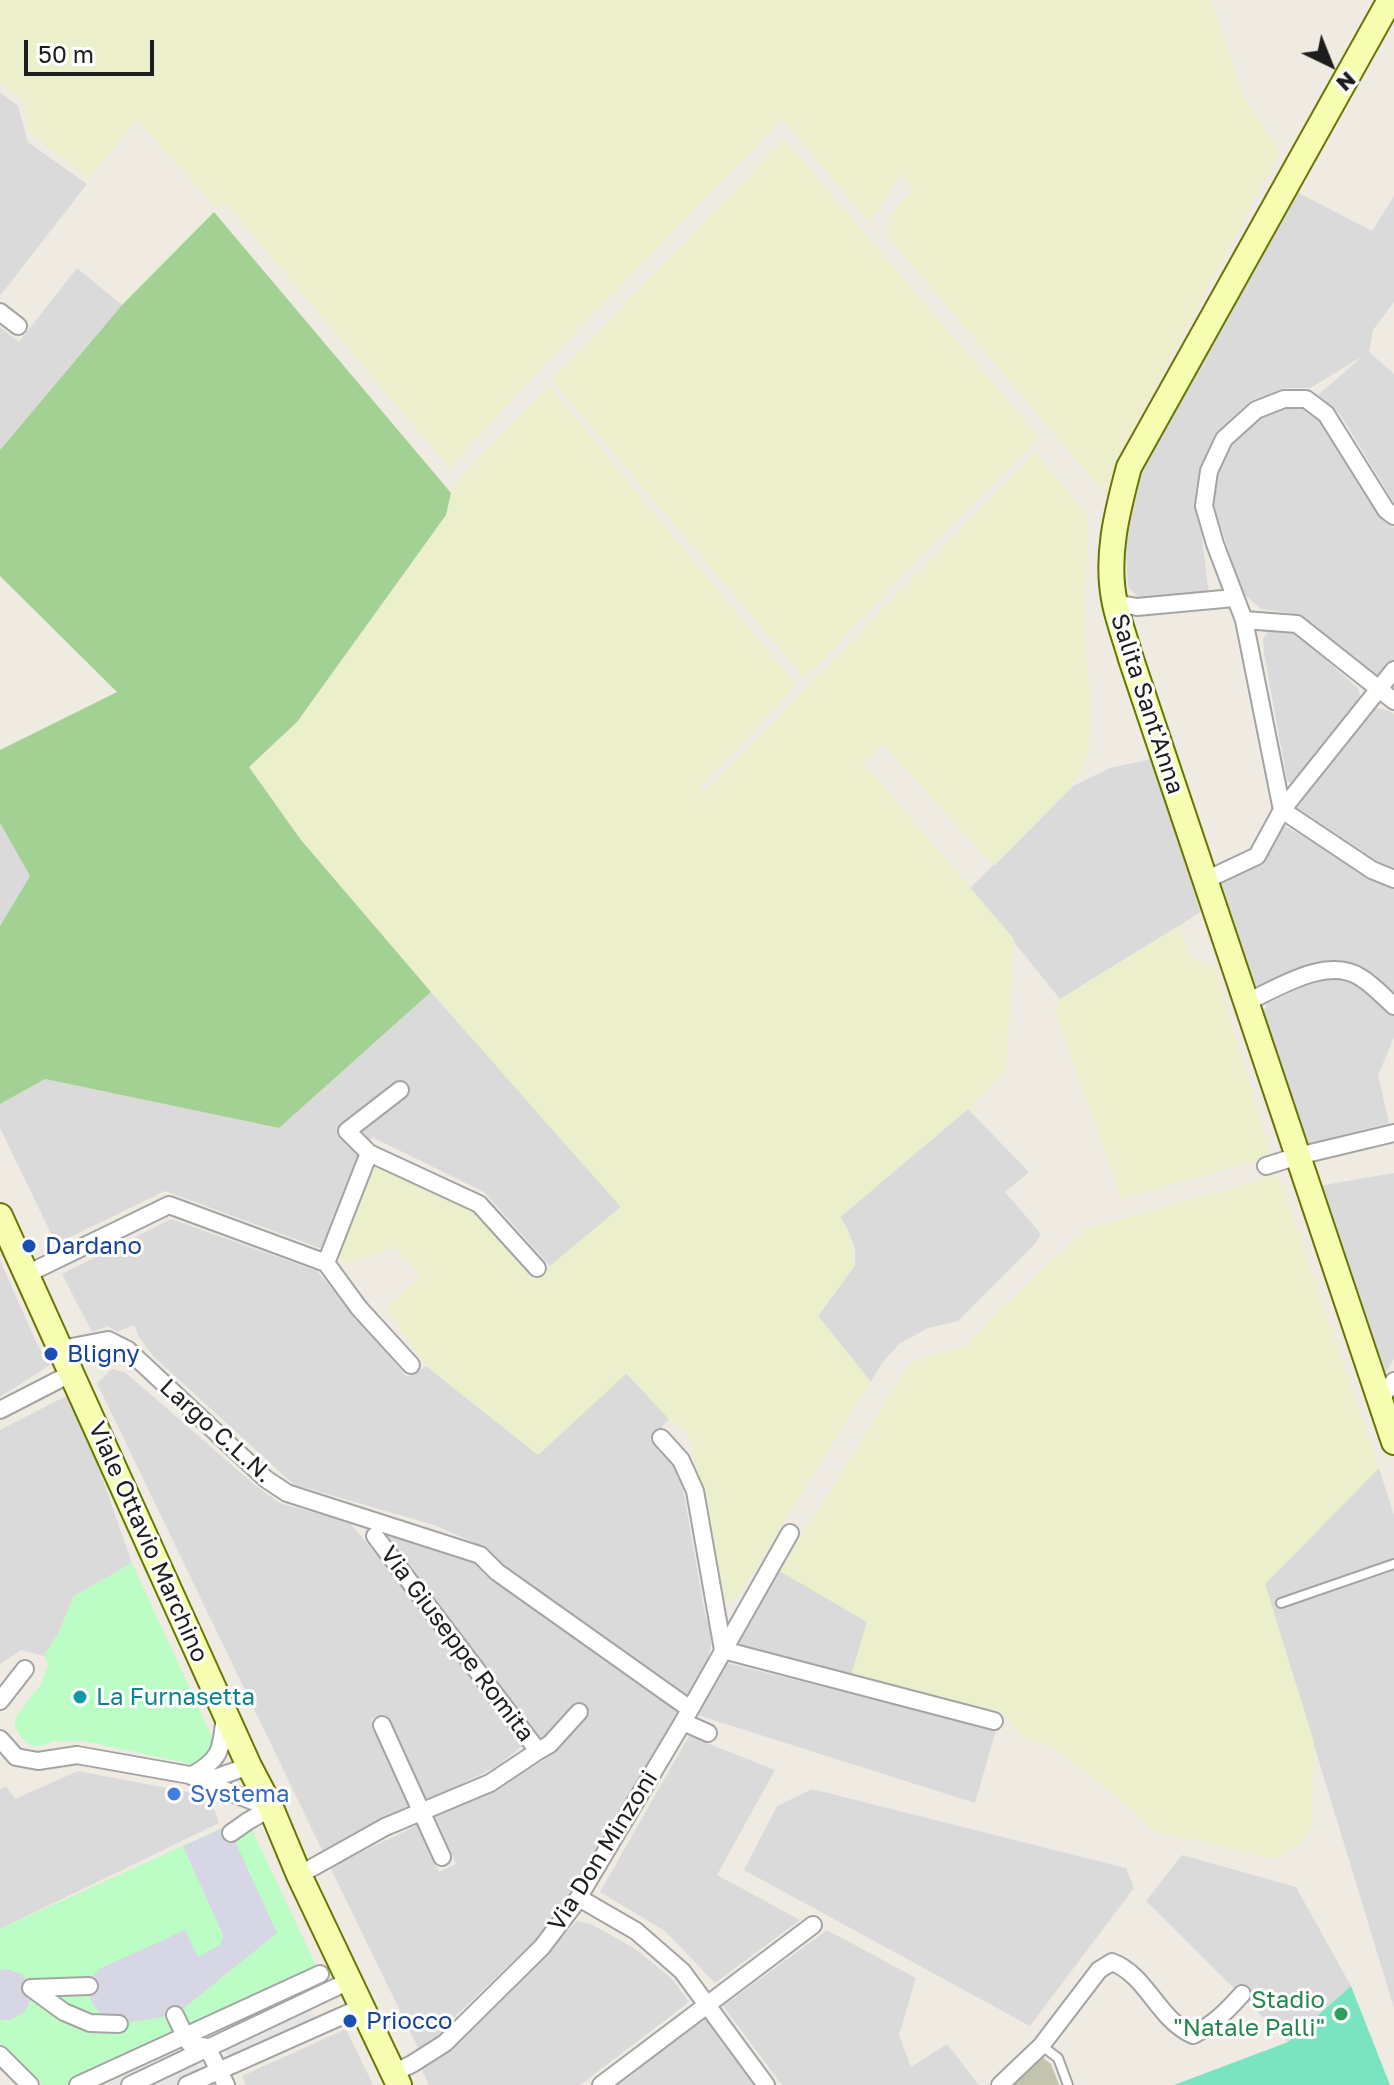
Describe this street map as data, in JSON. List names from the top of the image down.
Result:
{
  "streets": {
    "street": [
      "Salita Sant'Anna",
      "Largo C.L.N.",
      "Viale Ottavio Marchino",
      "Via Giuseppe Romita",
      "Via Don Minzoni"
    ]
  },
  "crossings": [
    ["Largo C.L.N.", "Viale Ottavio Marchino"],
    ["Largo C.L.N.", "Via Don Minzoni"],
    ["Viale Ottavio Marchino", "Via Giuseppe Romita"],
    ["Viale Ottavio Marchino", "Via Don Minzoni"]
  ],
  "places": [
    "Dardano",
    "Bligny",
    "La Furnasetta",
    "Systema",
    "Stadio \"Natale Palli\"",
    "Priocco"
  ],
  "scale_bar": "50 m",
  "north": "bottom right"
}
